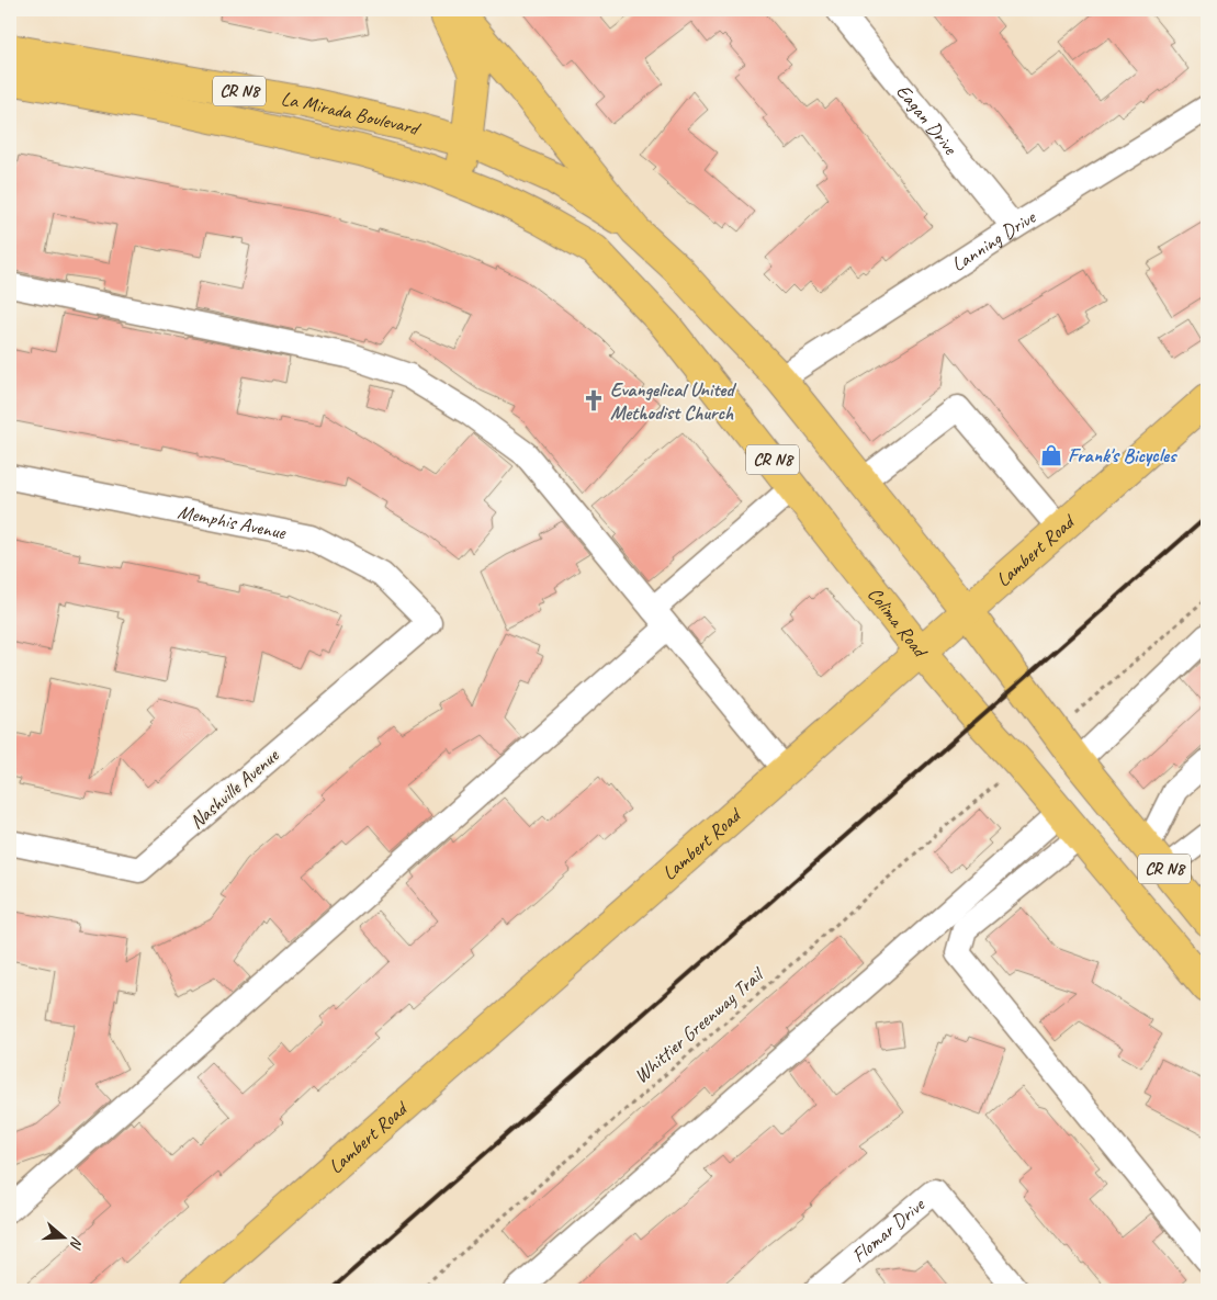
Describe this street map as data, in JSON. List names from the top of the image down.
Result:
{
  "streets": {
    "main road": [
      "CR N8",
      "La Mirada Boulevard",
      "Lambert Road",
      "Colima Road"
    ],
    "street": [
      "Eagan Drive",
      "Lanning Drive",
      "Memphis Avenue",
      "Nashville Avenue",
      "Flomar Drive"
    ],
    "path": ["Whittier Greenway Trail"]
  },
  "crossings": [
    ["CR N8", "La Mirada Boulevard"],
    ["CR N8", "Lanning Drive"],
    ["CR N8", "Lambert Road"],
    ["La Mirada Boulevard", "Colima Road"],
    ["Eagan Drive", "Lanning Drive"],
    ["Memphis Avenue", "Nashville Avenue"],
    ["Lambert Road", "Colima Road"]
  ],
  "places": {
    "church": ["Evangelical United Methodist Church"],
    "shop": ["Frank's Bicycles"]
  },
  "north": "right"
}
